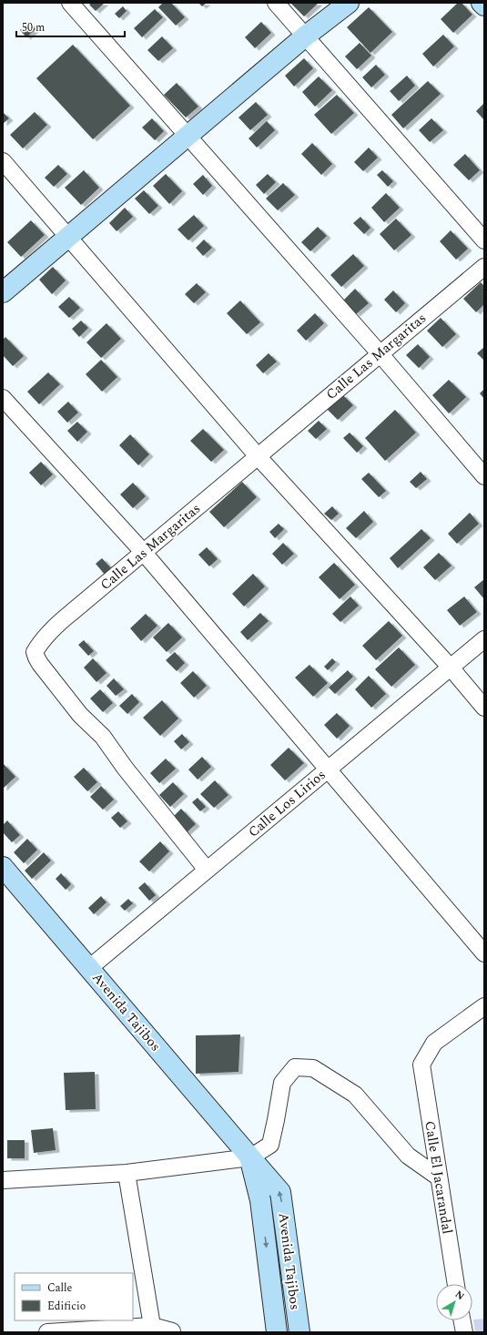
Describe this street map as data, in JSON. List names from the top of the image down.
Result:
{
  "streets": {
    "street": [
      "Calle Las Margaritas",
      "Calle Los Lirios",
      "Avenida Tajibos",
      "Calle El Jacarandal"
    ]
  },
  "crossings": [
    ["Calle Las Margaritas", "Calle Los Lirios"],
    ["Calle Los Lirios", "Avenida Tajibos"]
  ],
  "legend": ["Calle", "Edificio"],
  "scale_bar": "50 m",
  "north": "top right"
}
